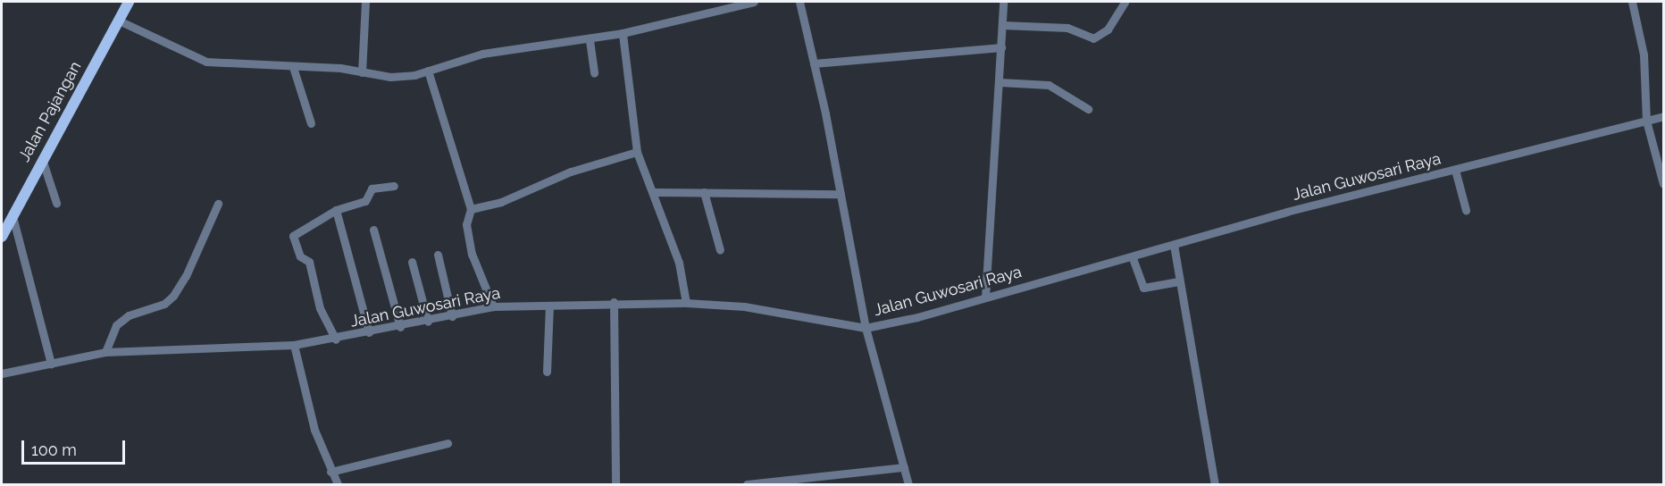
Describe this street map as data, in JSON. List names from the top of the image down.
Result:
{
  "streets": {
    "main road": ["Jalan Pajangan"],
    "street": ["Jalan Guwosari Raya"]
  },
  "scale_bar": "100 m"
}
